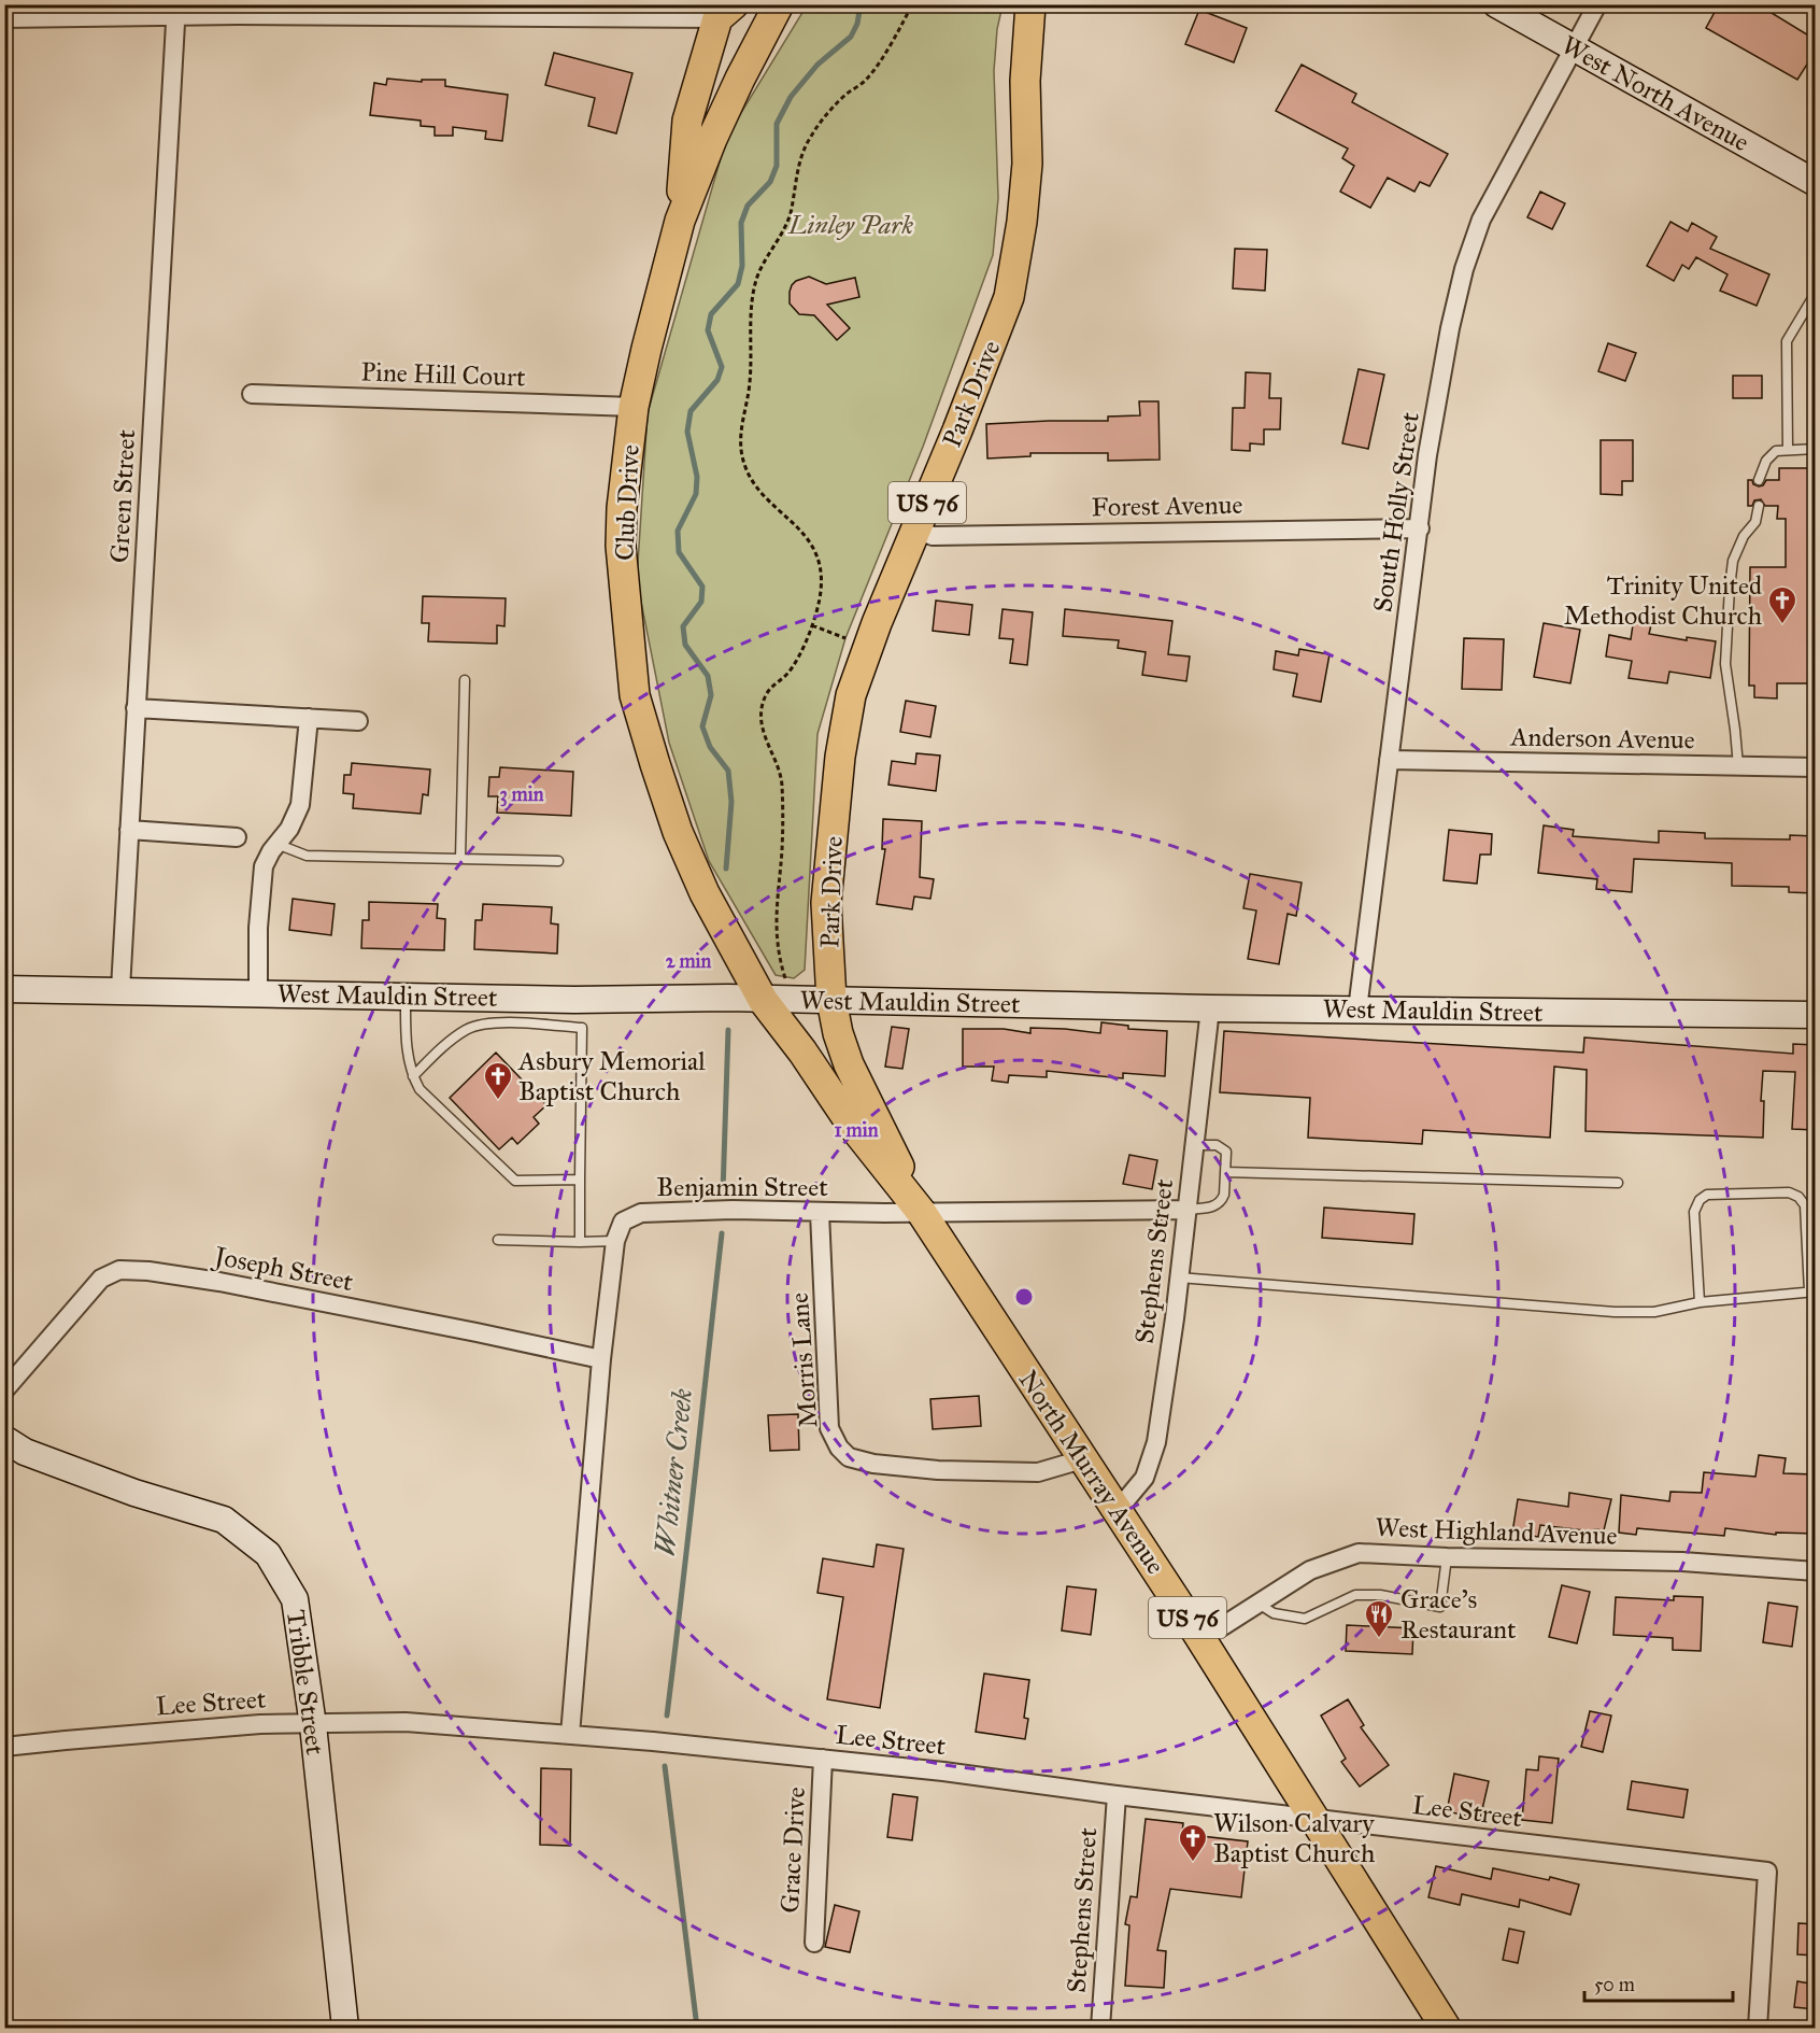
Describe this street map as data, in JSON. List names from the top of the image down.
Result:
{
  "streets": {
    "main road": [
      "Park Drive",
      "Club Drive",
      "US 76",
      "North Murray Avenue"
    ],
    "street": [
      "West North Avenue",
      "Pine Hill Court",
      "Green Street",
      "Forest Avenue",
      "South Holly Street",
      "Anderson Avenue",
      "West Mauldin Street",
      "Benjamin Street",
      "Stephens Street",
      "Joseph Street",
      "Morris Lane",
      "West Highland Avenue",
      "Tribble Street",
      "Lee Street",
      "Grace Drive"
    ]
  },
  "crossings": [
    ["West North Avenue", "South Holly Street"],
    ["Pine Hill Court", "Club Drive"],
    ["Park Drive", "Forest Avenue"],
    ["Park Drive", "West Mauldin Street"],
    ["Park Drive", "North Murray Avenue"],
    ["Green Street", "West Mauldin Street"],
    ["Club Drive", "West Mauldin Street"],
    ["Club Drive", "North Murray Avenue"],
    ["Forest Avenue", "South Holly Street"],
    ["South Holly Street", "Anderson Avenue"],
    ["South Holly Street", "West Mauldin Street"],
    ["West Mauldin Street", "Stephens Street"],
    ["West Mauldin Street", "North Murray Avenue"],
    ["Benjamin Street", "Stephens Street"],
    ["Benjamin Street", "Joseph Street"],
    ["Benjamin Street", "Morris Lane"],
    ["Benjamin Street", "North Murray Avenue"],
    ["Benjamin Street", "Lee Street"],
    ["Stephens Street", "North Murray Avenue"],
    ["Stephens Street", "Lee Street"],
    ["Morris Lane", "North Murray Avenue"],
    ["North Murray Avenue", "West Highland Avenue"],
    ["North Murray Avenue", "Lee Street"],
    ["Tribble Street", "Lee Street"],
    ["Lee Street", "Grace Drive"]
  ],
  "water": ["Whitner Creek"],
  "parks": ["Linley Park"],
  "places": {
    "church": ["Trinity United Methodist Church", "Asbury Memorial Baptist Church", "Wilson Calvary Baptist Church"],
    "restaurant": ["Grace's Restaurant"]
  },
  "scale_bar": "50 m",
  "rings": ["3 min", "2 min", "1 min"]
}
